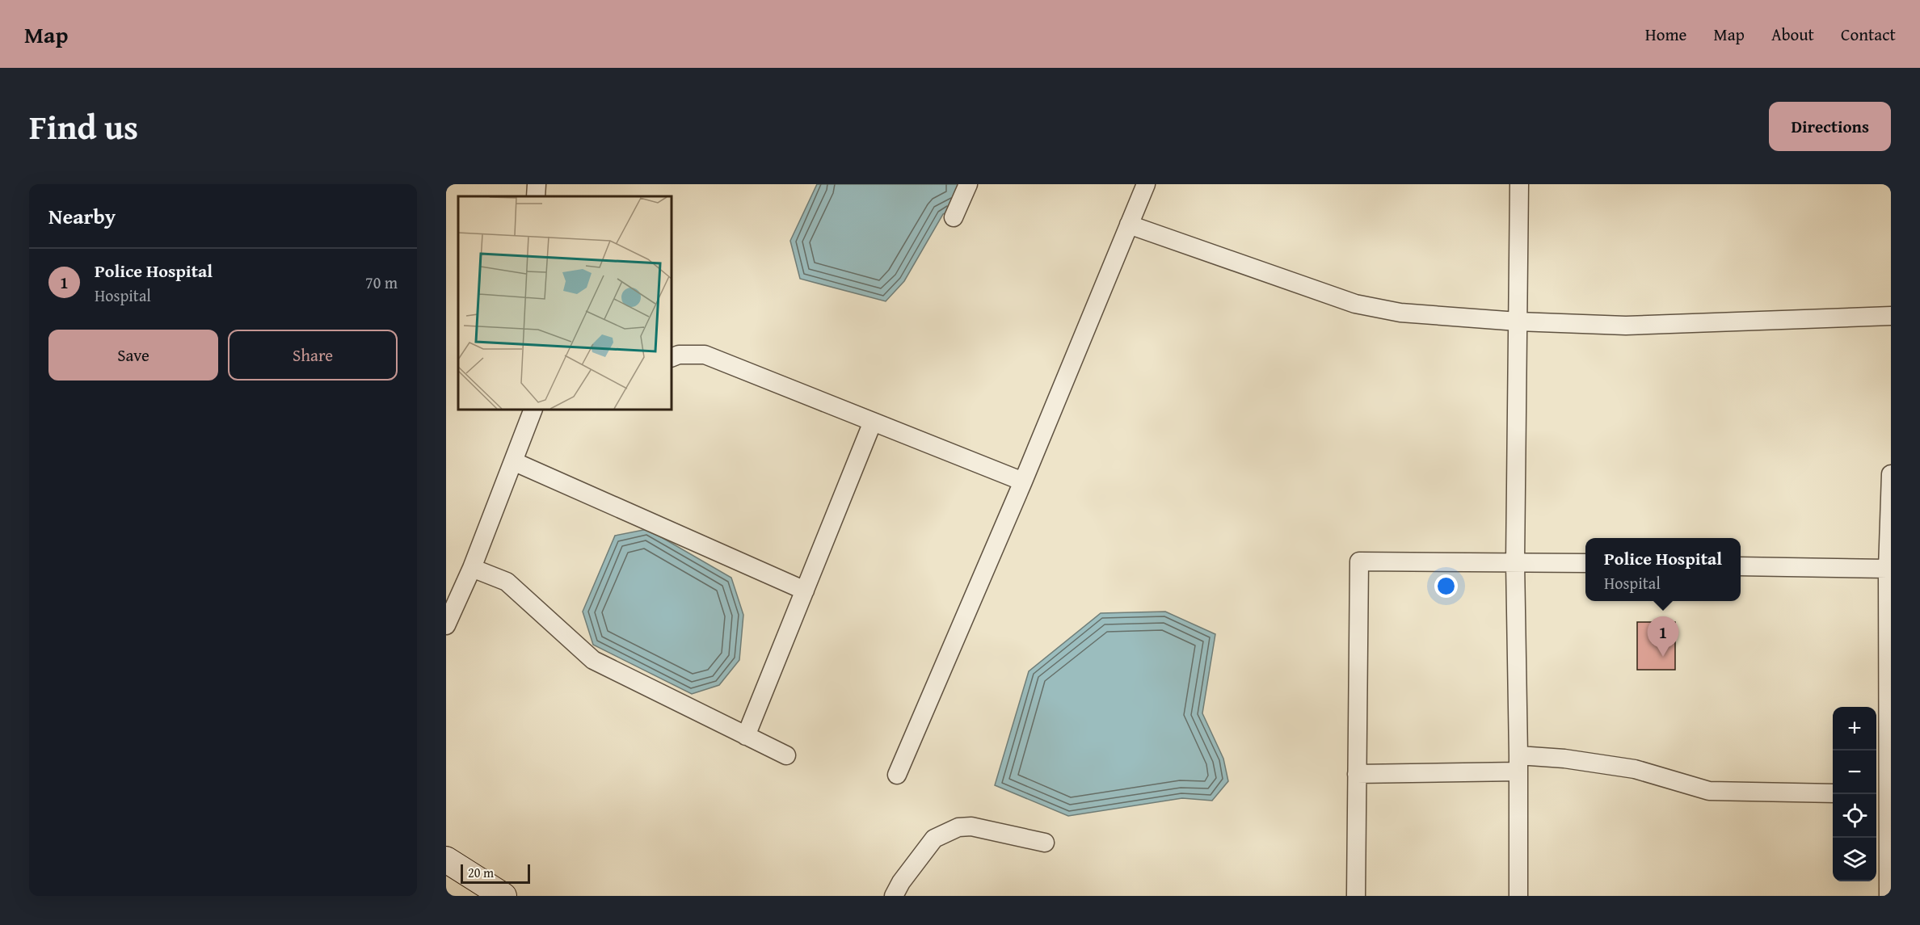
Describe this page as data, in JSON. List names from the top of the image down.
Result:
{
  "scale_bar": "20 m",
  "page": {
    "header": "Map",
    "nav": [
      "Home",
      "Map",
      "About",
      "Contact"
    ],
    "title": "Find us",
    "buttons": [
      "Directions",
      ["Save", "Share"]
    ],
    "heading": "Nearby",
    "list": [
      {
        "mark": "1",
        "name": "Police Hospital",
        "note": "Hospital",
        "value": "70 m"
      }
    ],
    "popup": ["Police Hospital", "Hospital"],
    "pins": "1",
    "map_buttons": ["+", "−"],
    "scale": "20 m"
  }
}
